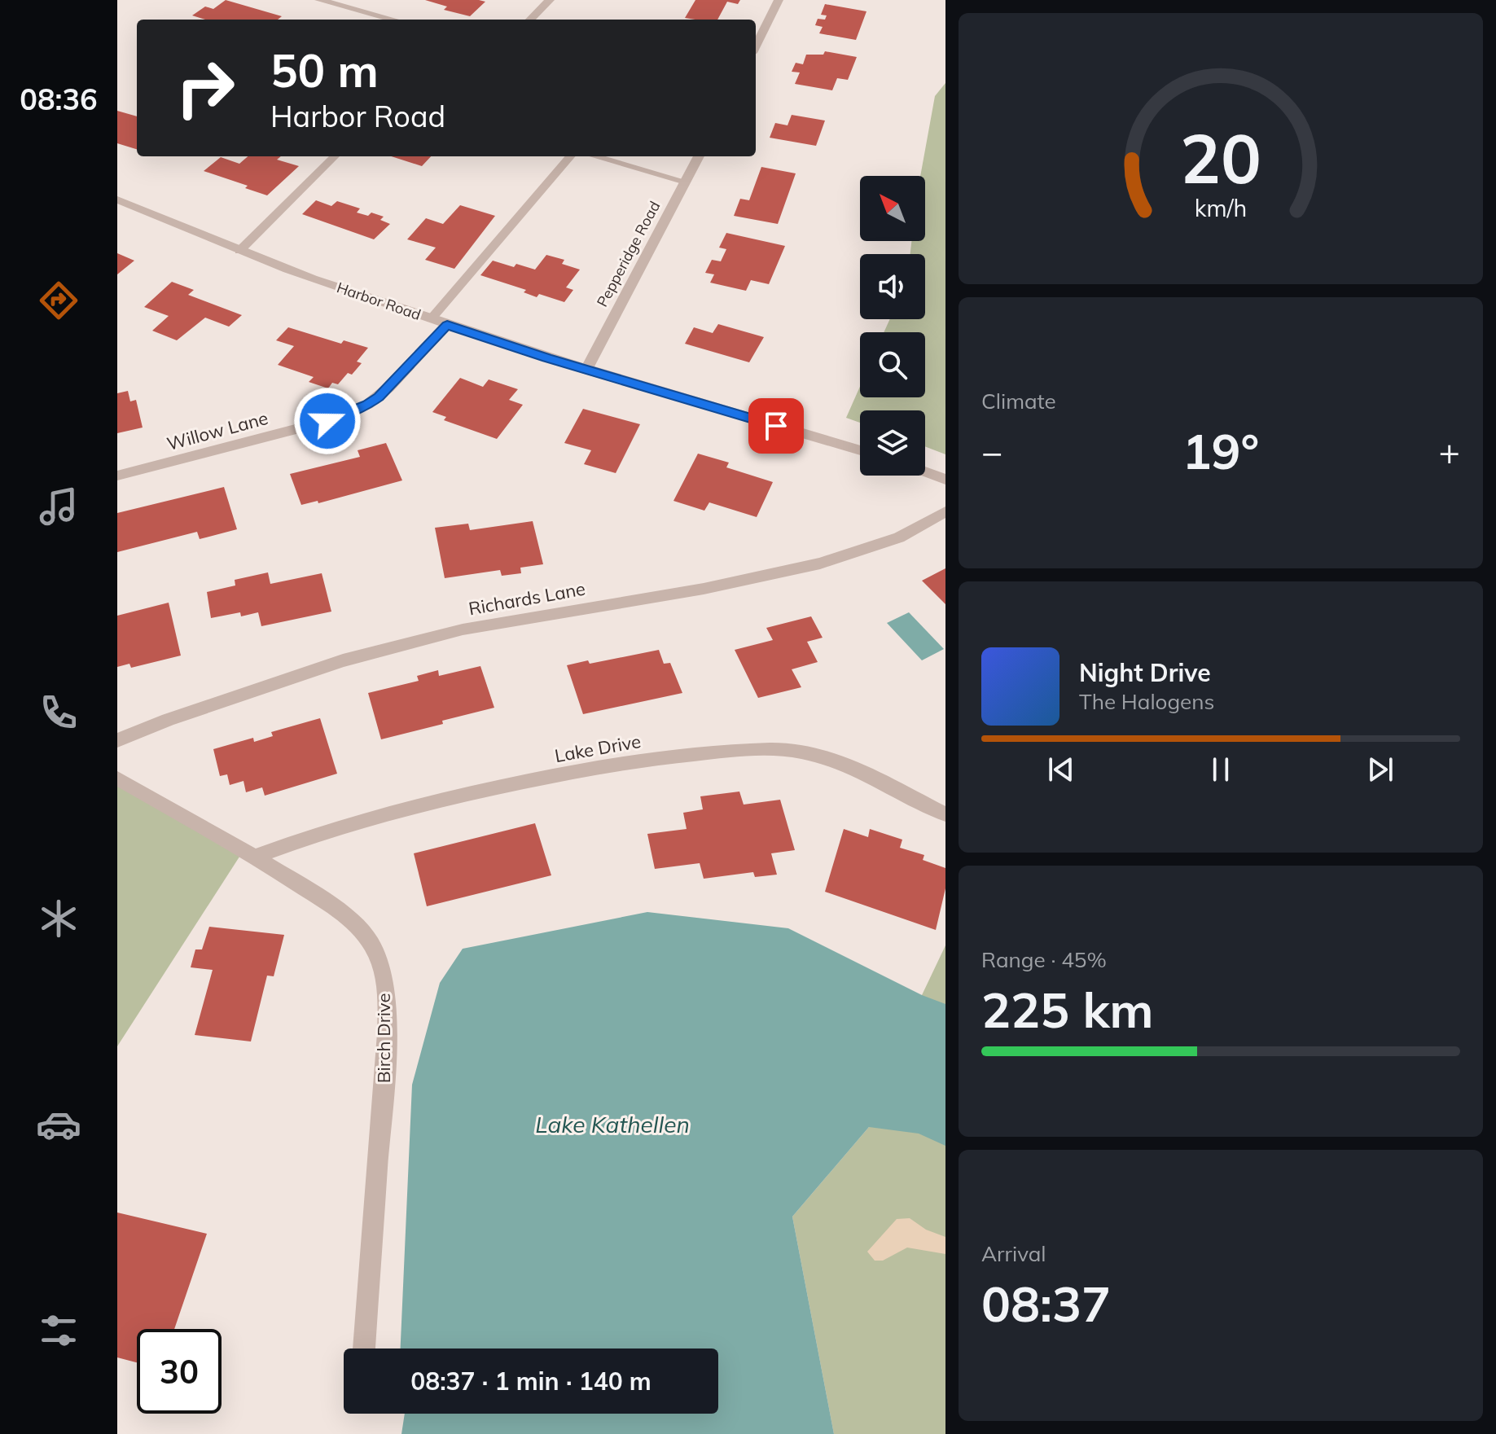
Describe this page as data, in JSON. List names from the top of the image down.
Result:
{
  "streets": {
    "street": [
      "Pepperidge Road",
      "Harbor Road",
      "Willow Lane",
      "Richards Lane",
      "Lake Drive",
      "Birch Drive"
    ]
  },
  "crossings": [
    ["Pepperidge Road", "Harbor Road"],
    ["Harbor Road", "Willow Lane"],
    ["Lake Drive", "Birch Drive"]
  ],
  "water": ["Lake Kathellen"],
  "north": "top left",
  "page": {
    "tabs": "08:36",
    "turn": ["50 m", "Harbor Road"],
    "tile": [
      "Climate",
      ["Range · 45%", "225 km"],
      ["Arrival", "08:37"]
    ],
    "heat": ["−", "19°", "+"],
    "song": ["Night Drive", "The Halogens"],
    "limit": "30",
    "trip": "08:37 · 1 min · 140 m",
    "gauge": ["20", "km/h"]
  }
}
